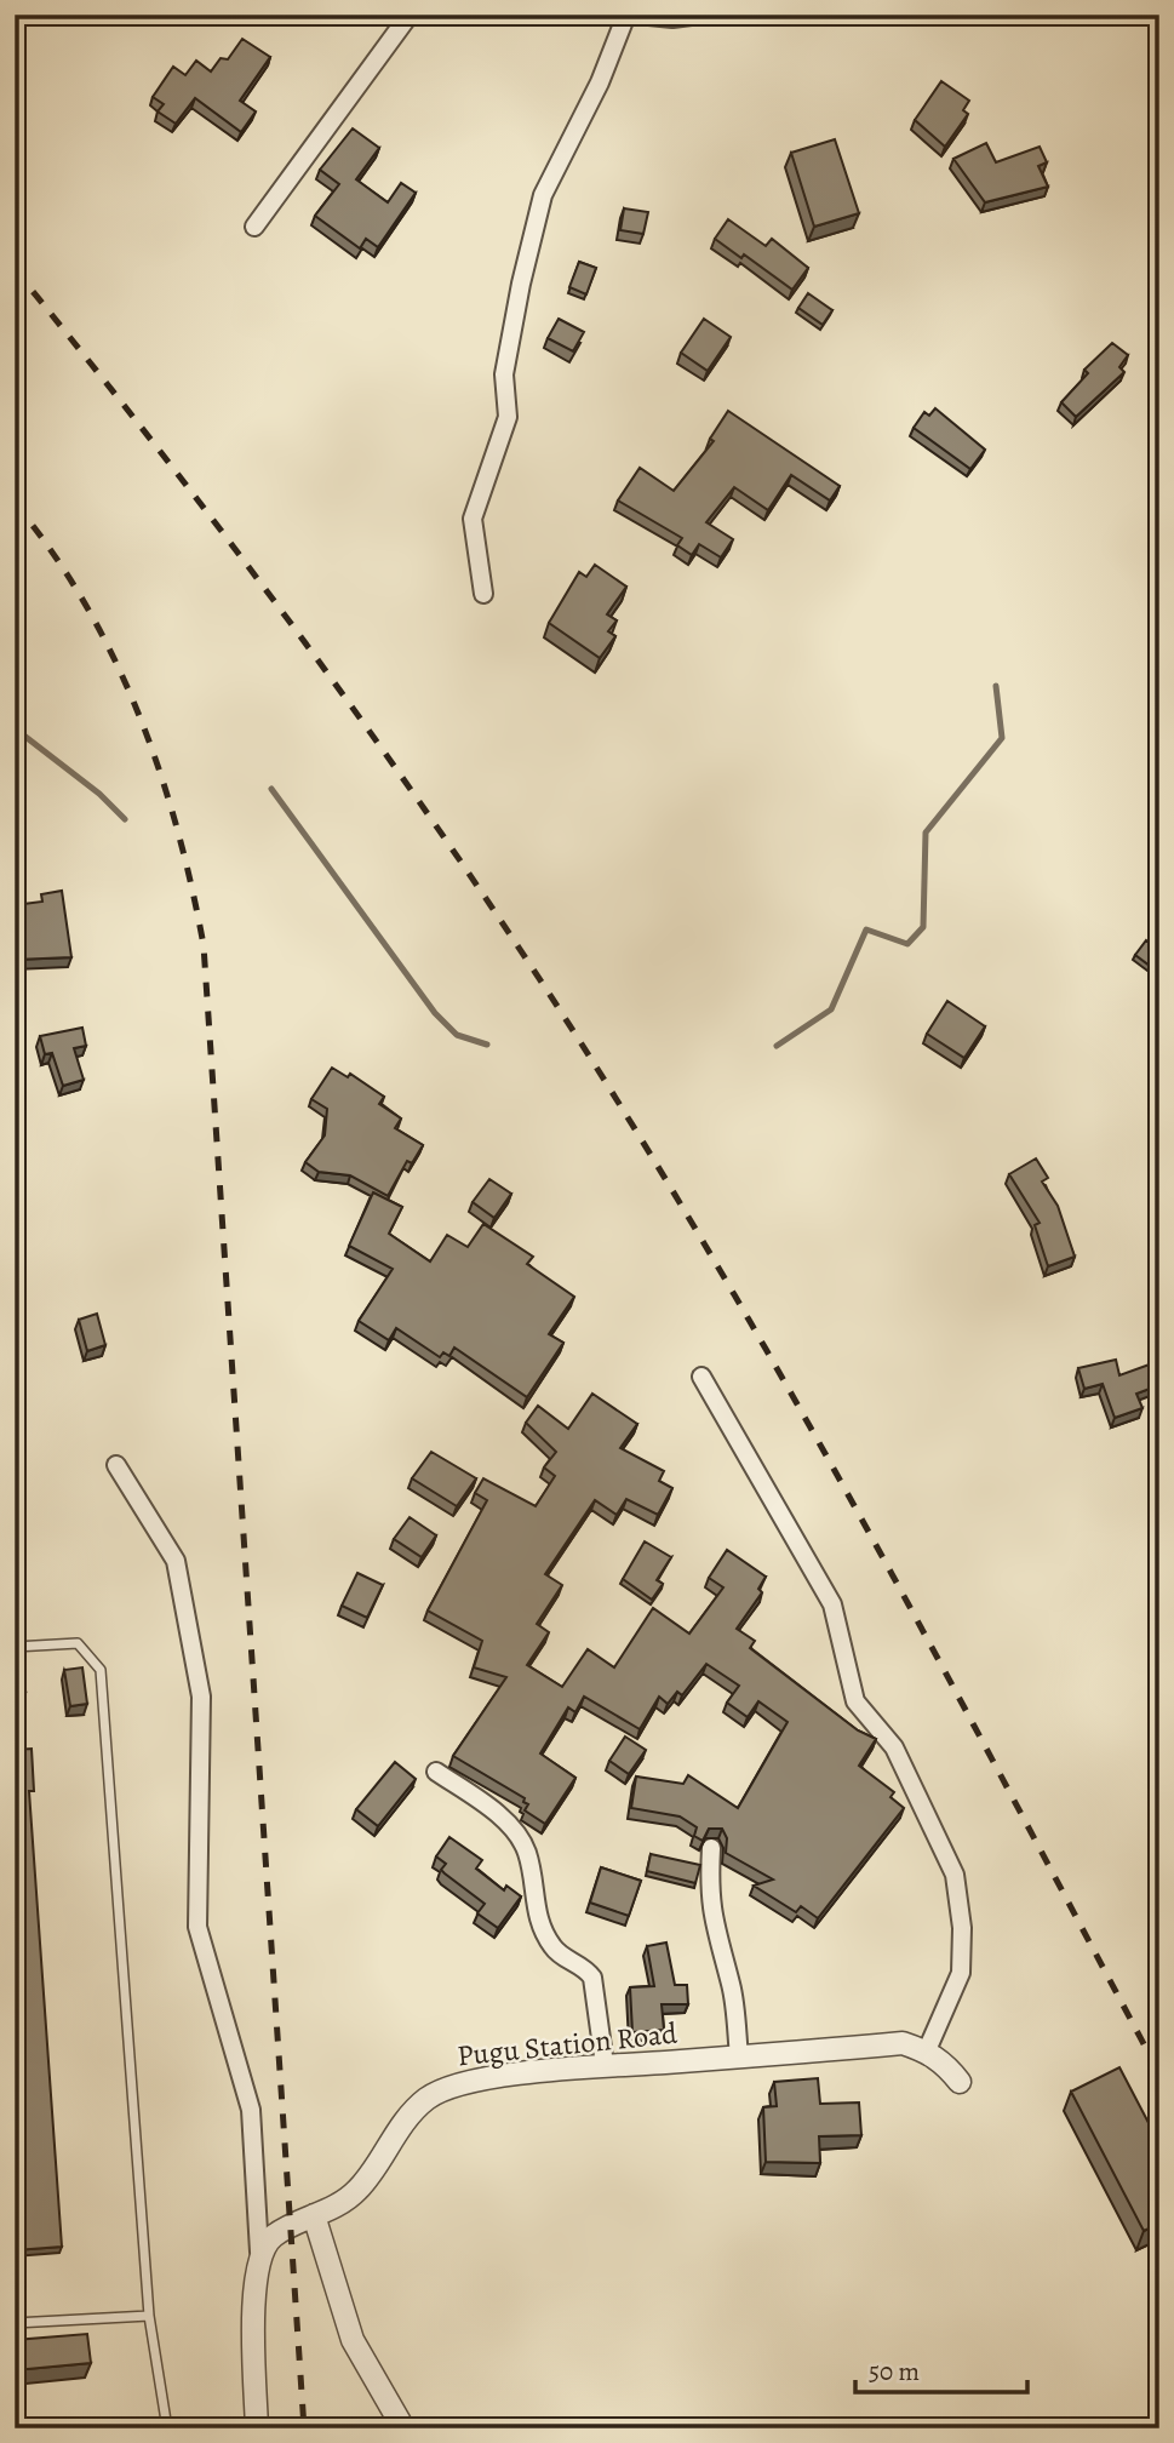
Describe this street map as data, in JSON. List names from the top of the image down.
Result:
{
  "streets": {
    "street": ["Pugu Station Road"]
  },
  "scale_bar": "50 m"
}
